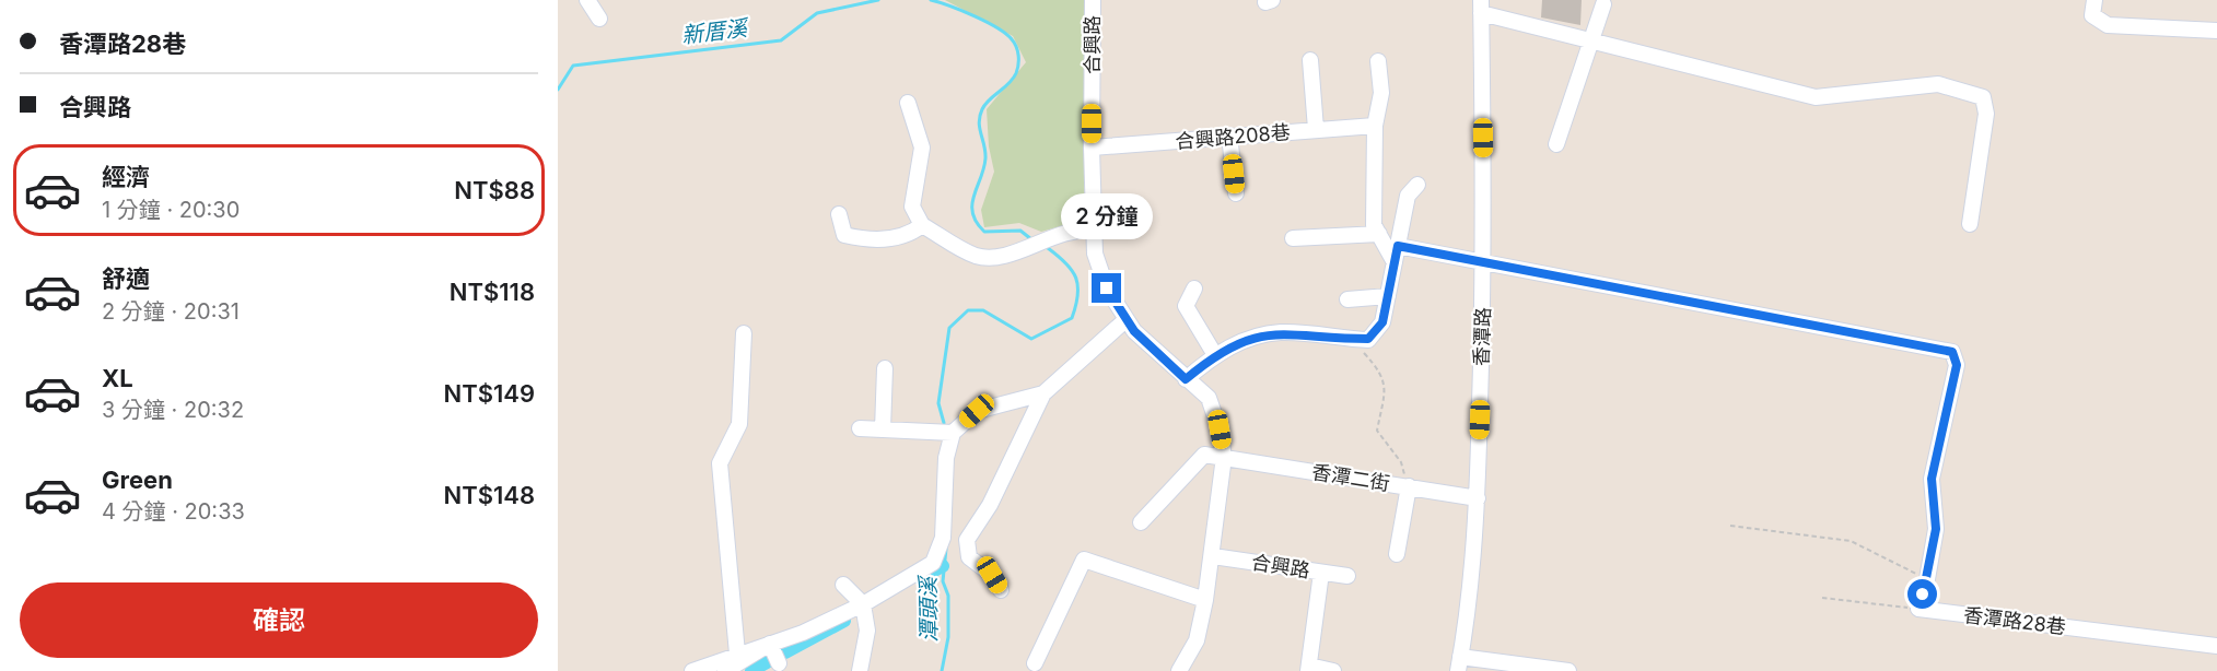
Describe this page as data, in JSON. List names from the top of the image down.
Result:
{
  "streets": {
    "street": [
      "合興路",
      "合興路208巷",
      "香潭路",
      "香潭二街",
      "香潭路28巷"
    ]
  },
  "crossings": [
    ["合興路", "合興路208巷"],
    ["合興路", "香潭二街"],
    ["香潭路", "香潭二街"]
  ],
  "water": ["新厝溪", "潭頭溪"],
  "page": {
    "banner": ["香潭路28巷", "合興路"],
    "list": [
      {
        "name": "經濟",
        "note": "1 分鐘 · 20:30",
        "value": "NT$88"
      },
      {
        "name": "舒適",
        "note": "2 分鐘 · 20:31",
        "value": "NT$118"
      },
      {
        "name": "XL",
        "note": "3 分鐘 · 20:32",
        "value": "NT$149"
      },
      {
        "name": "Green",
        "note": "4 分鐘 · 20:33",
        "value": "NT$148"
      }
    ],
    "bubble": "2 分鐘",
    "buttons": "確認"
  }
}
